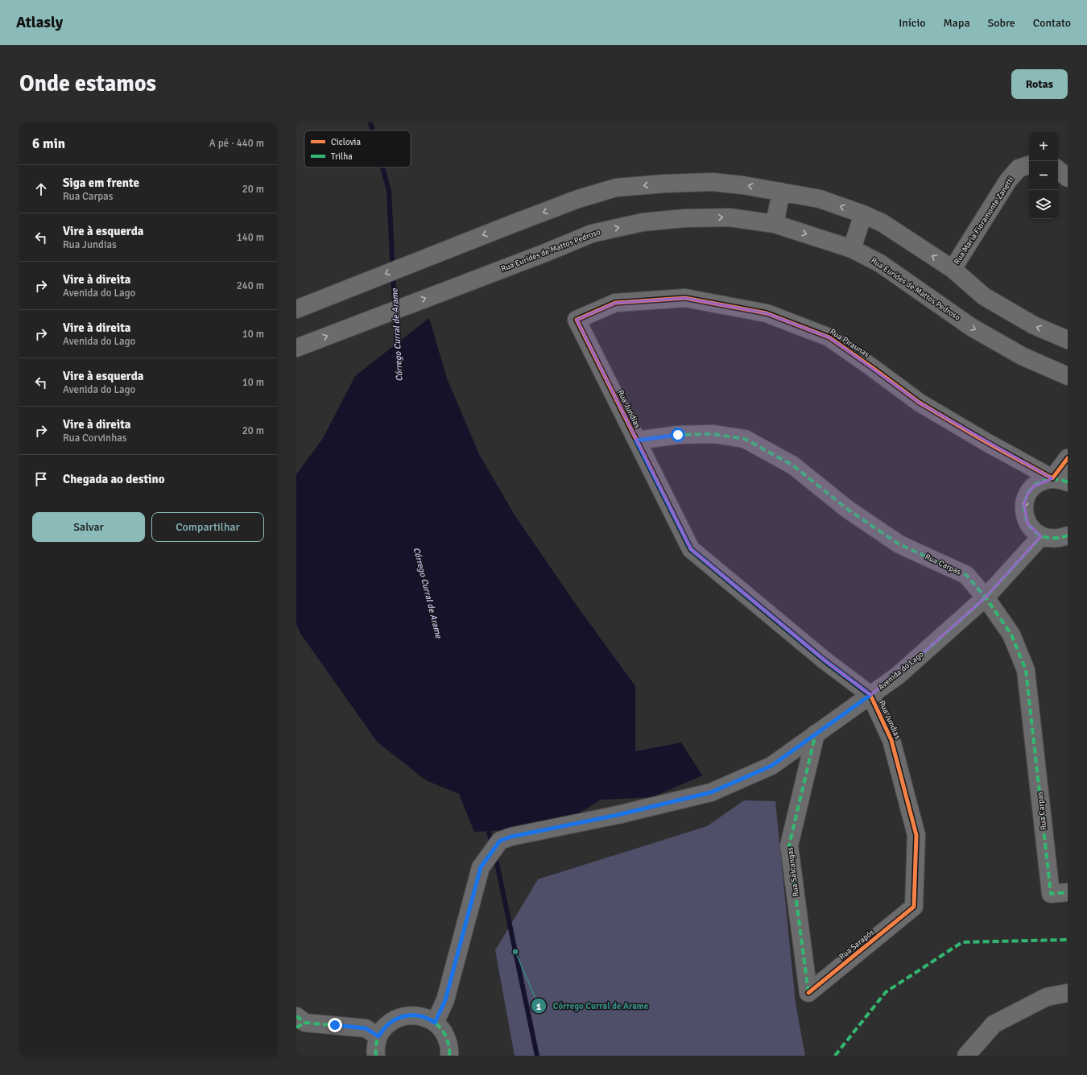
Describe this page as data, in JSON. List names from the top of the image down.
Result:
{
  "streets": {
    "street": [
      "Rua Maria Fioramonte Zanetti",
      "Rua Eurídes de Mattos Pedroso",
      "Rua Piraunas",
      "Rua Jundias",
      "Rua Carpas",
      "Avenida do Lago",
      "Rua Saicangas",
      "Rua Sarapós"
    ]
  },
  "crossings": [
    ["Rua Piraunas", "Rua Jundias"],
    ["Rua Jundias", "Rua Carpas"],
    ["Rua Jundias", "Avenida do Lago"],
    ["Rua Jundias", "Rua Sarapós"],
    ["Rua Carpas", "Avenida do Lago"],
    ["Avenida do Lago", "Rua Saicangas"],
    ["Rua Saicangas", "Rua Sarapós"]
  ],
  "water": ["Córrego Curral de Arame"],
  "places": ["Córrego Curral de Arame"],
  "legend": ["Ciclovia", "Trilha"],
  "page": {
    "header": "Atlasly",
    "nav": [
      "Início",
      "Mapa",
      "Sobre",
      "Contato"
    ],
    "buttons": [
      "Rotas",
      ["Salvar", "Compartilhar"]
    ],
    "title": "Onde estamos",
    "heading": ["6 min", "A pé · 440 m"],
    "map_buttons": ["+", "−"],
    "list": [
      ["Siga em frente", "Rua Carpas", "20 m"],
      ["Vire à esquerda", "Rua Jundias", "140 m"],
      ["Vire à direita", "Avenida do Lago", "240 m"],
      ["Vire à direita", "Avenida do Lago", "10 m"],
      ["Vire à esquerda", "Avenida do Lago", "10 m"],
      ["Vire à direita", "Rua Corvinhas", "20 m"],
      "Chegada ao destino"
    ]
  }
}
